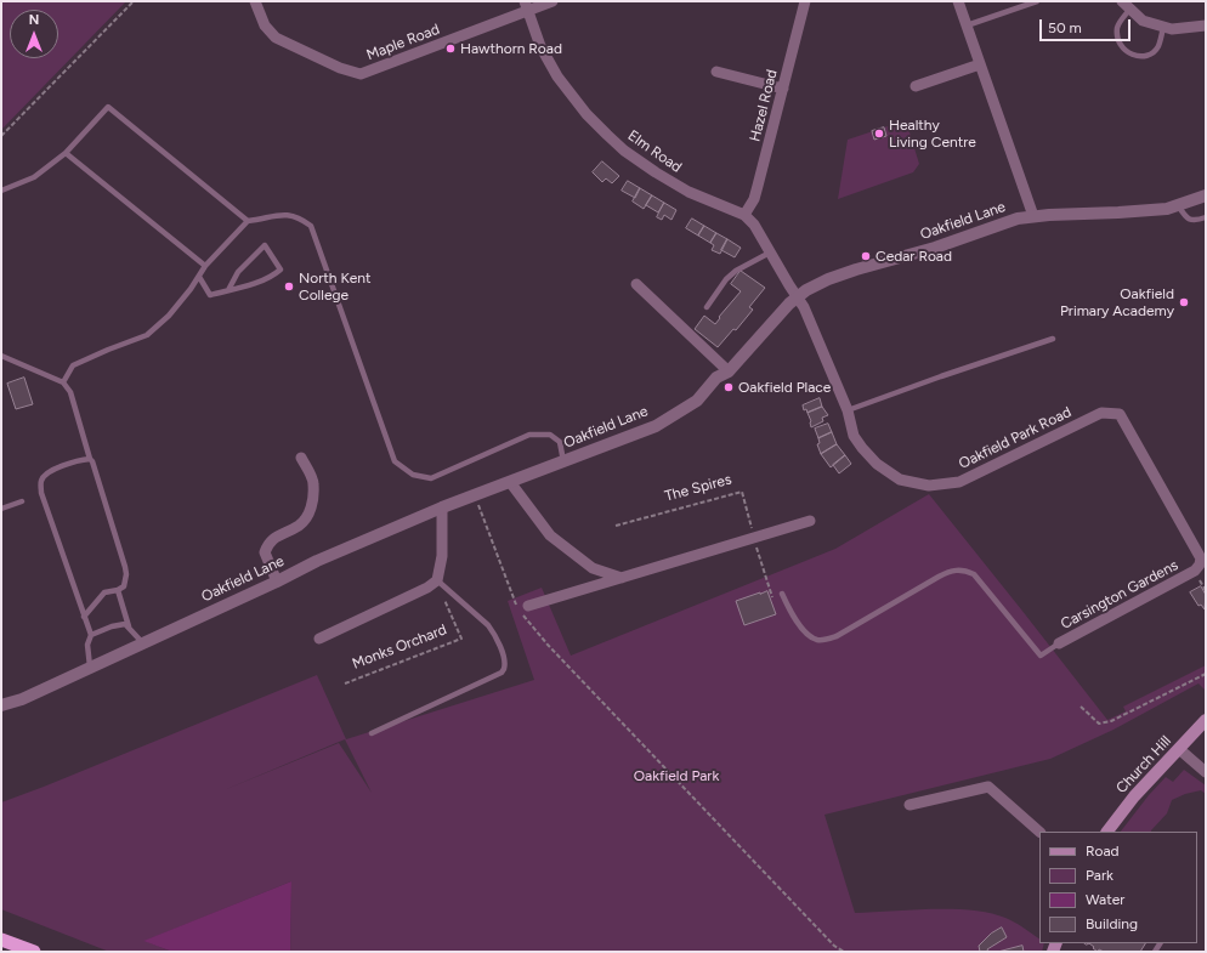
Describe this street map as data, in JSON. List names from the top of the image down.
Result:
{
  "streets": {
    "main road": ["Church Hill"],
    "street": [
      "Maple Road",
      "Hazel Road",
      "Elm Road",
      "Oakfield Lane",
      "Oakfield Park Road",
      "Carsington Gardens"
    ],
    "path": ["The Spires", "Monks Orchard"]
  },
  "crossings": [
    ["Maple Road", "Elm Road"],
    ["Hazel Road", "Elm Road"],
    ["Elm Road", "Oakfield Lane"],
    ["Elm Road", "Oakfield Park Road"],
    ["Oakfield Lane", "Oakfield Park Road"],
    ["Oakfield Park Road", "Carsington Gardens"]
  ],
  "parks": ["Oakfield Park"],
  "places": [
    "Hawthorn Road",
    "Healthy Living Centre",
    "Cedar Road",
    "North Kent College",
    "Oakfield Primary Academy",
    "Oakfield Place"
  ],
  "legend": [
    "Road",
    "Park",
    "Water",
    "Building"
  ],
  "scale_bar": "50 m",
  "north": "top"
}
